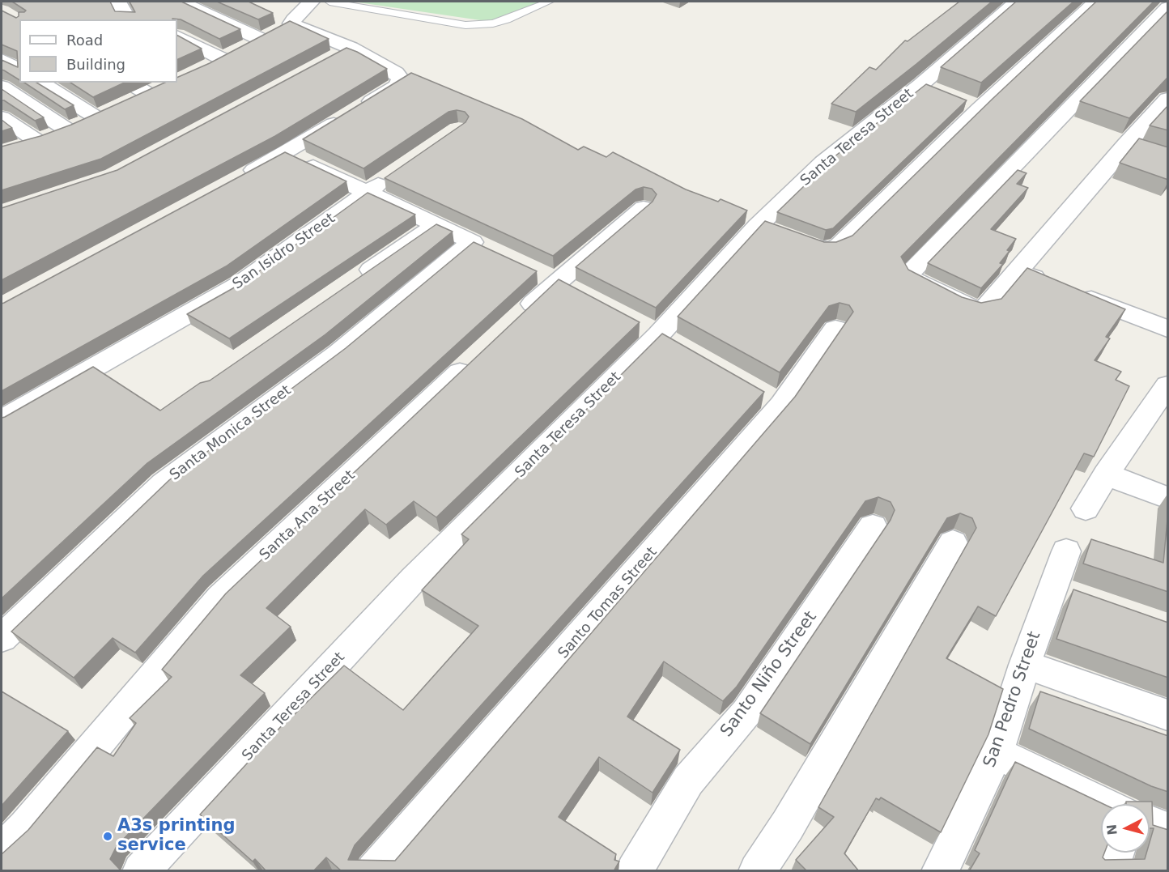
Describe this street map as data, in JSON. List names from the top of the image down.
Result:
{
  "streets": {
    "street": [
      "Santa Teresa Street",
      "San Isidro Street",
      "Santa Monica Street",
      "Santa Ana Street",
      "Santo Tomas Street",
      "Santo Niño Street",
      "San Pedro Street"
    ]
  },
  "places": ["A3s printing service"],
  "legend": ["Road", "Building"],
  "north": "left"
}
